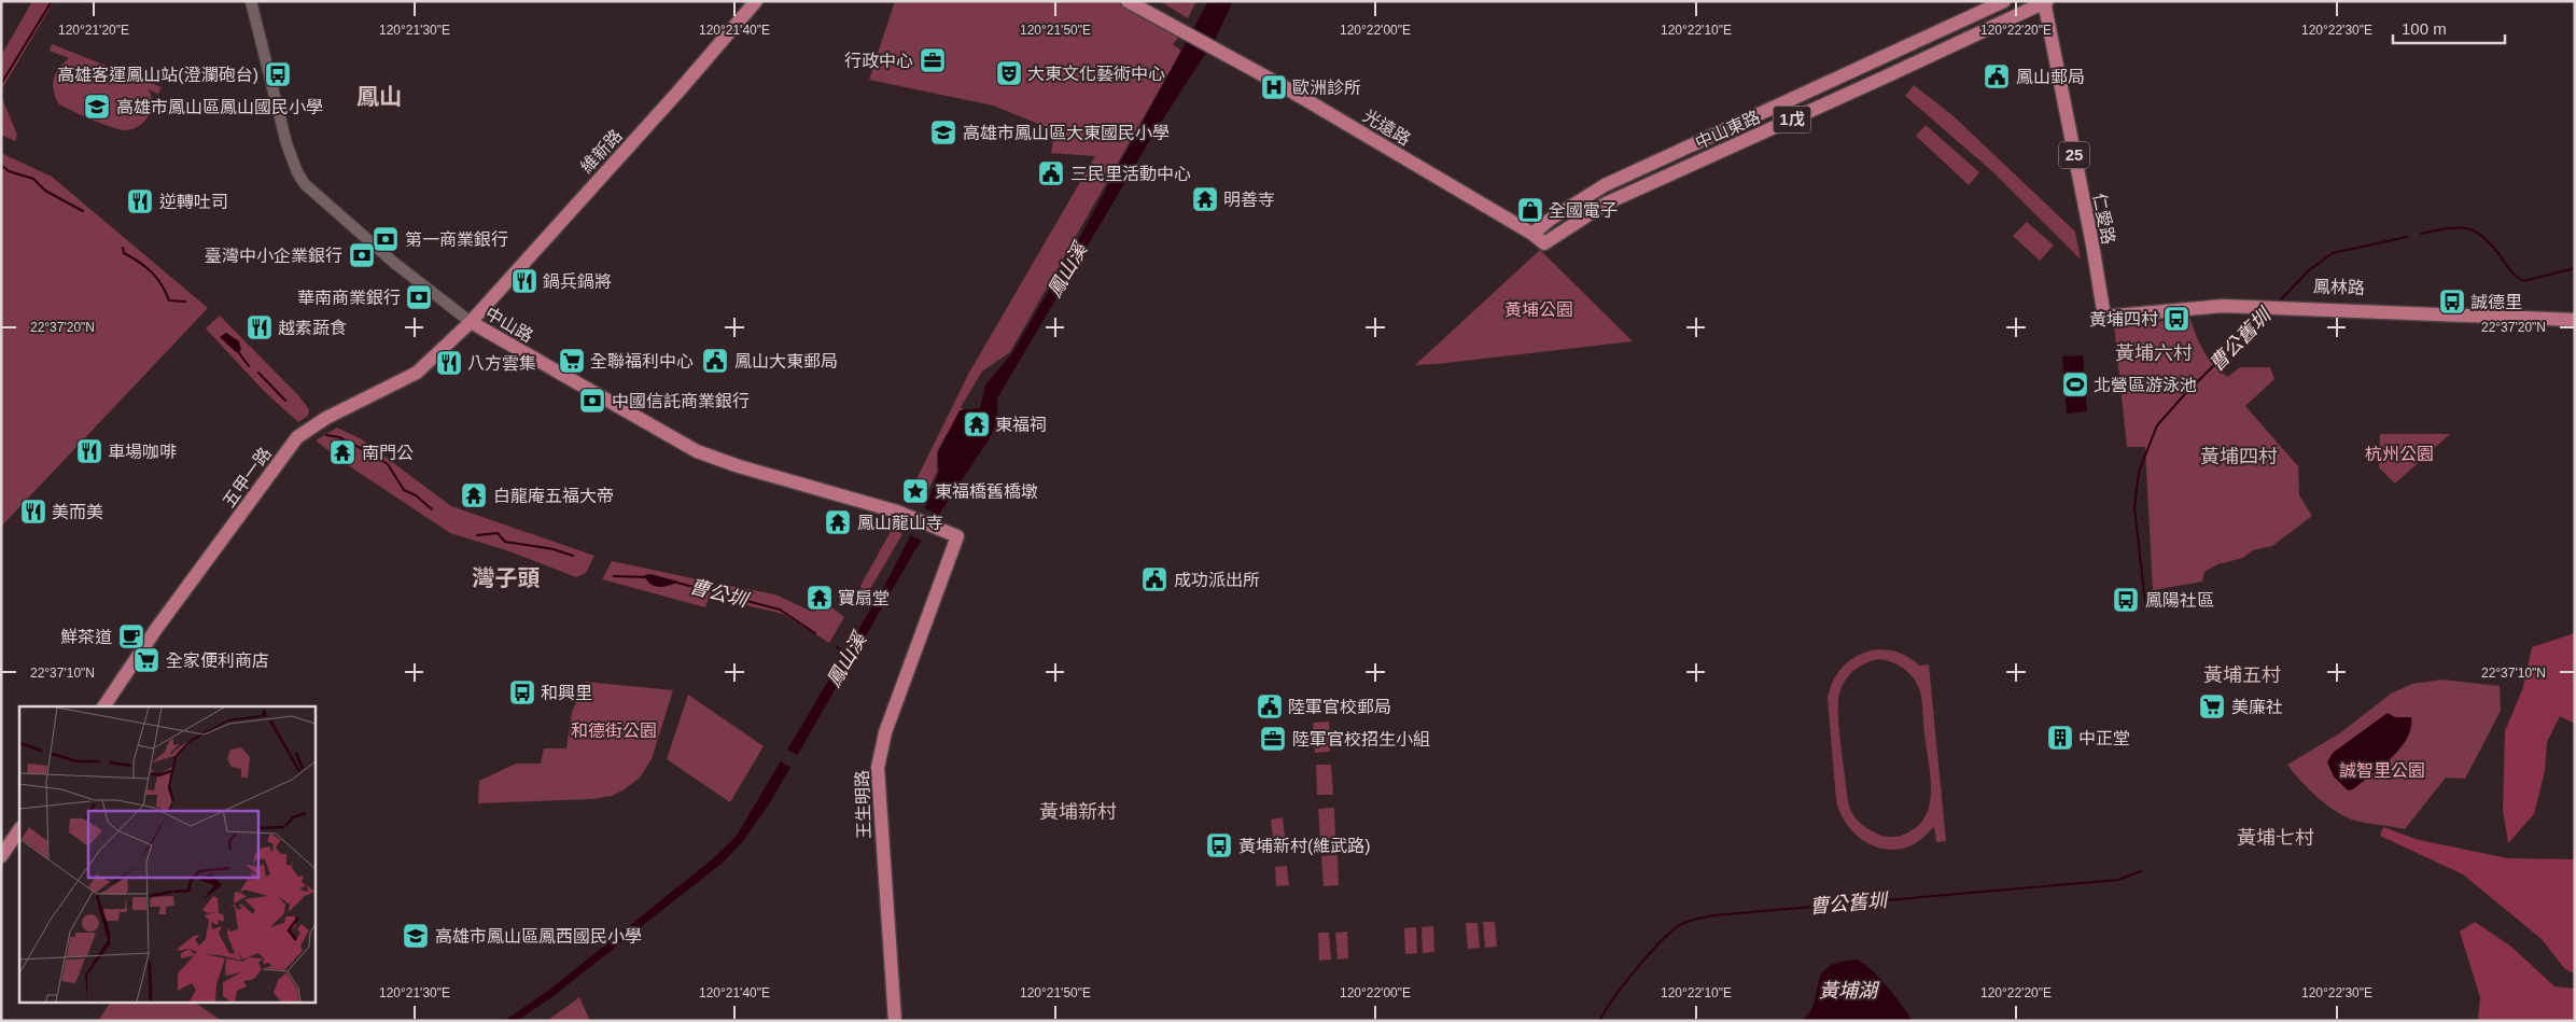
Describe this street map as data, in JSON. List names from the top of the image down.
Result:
{
  "streets": {
    "main road": [
      "1戊",
      "光遠路",
      "中山東路",
      "維新路",
      "25",
      "仁愛路",
      "鳳林路",
      "中山路",
      "五甲一路",
      "王生明路"
    ]
  },
  "crossings": [
    ["光遠路", "中山東路"],
    ["中山東路", "仁愛路"],
    ["維新路", "中山路"],
    ["維新路", "五甲一路"],
    ["仁愛路", "鳳林路"],
    ["中山路", "五甲一路"],
    ["中山路", "王生明路"]
  ],
  "districts": [
    "鳳山",
    "黃埔六村",
    "黃埔四村",
    "灣子頭",
    "黃埔五村",
    "黃埔新村",
    "黃埔七村"
  ],
  "water": [
    "鳳山溪",
    "曹公舊圳",
    "曹公圳",
    "黃埔湖"
  ],
  "parks": [
    "黃埔公園",
    "杭州公園",
    "和德街公園",
    "誠智里公園"
  ],
  "places": {
    "office": ["行政中心", "陸軍官校招生小組"],
    "theatre": ["大東文化藝術中心"],
    "bus stop": [
      "高雄客運鳳山站(澄瀾砲台)",
      "誠德里",
      "黃埔四村",
      "鳳陽社區",
      "和興里",
      "黃埔新村(維武路)"
    ],
    "public building": [
      "鳳山郵局",
      "三民里活動中心",
      "鳳山大東郵局",
      "成功派出所",
      "陸軍官校郵局"
    ],
    "hospital": ["歐洲診所"],
    "school or university": ["高雄市鳳山區鳳山國民小學", "高雄市鳳山區大東國民小學", "高雄市鳳山區鳳西國民小學"],
    "temple": [
      "明善寺",
      "東福祠",
      "南門公",
      "白龍庵五福大帝",
      "鳳山龍山寺",
      "寶扇堂"
    ],
    "restaurant": [
      "逆轉吐司",
      "鍋兵鍋將",
      "越素蔬食",
      "八方雲集",
      "車場咖啡",
      "美而美"
    ],
    "shop": ["全國電子"],
    "bank": [
      "第一商業銀行",
      "臺灣中小企業銀行",
      "華南商業銀行",
      "中國信託商業銀行"
    ],
    "supermarket": ["全聯福利中心", "全家便利商店", "美廉社"],
    "sports": ["北營區游泳池"],
    "place": ["東福橋舊橋墩"],
    "cafe": ["鮮茶道"],
    "building": ["中正堂"]
  },
  "scale_bar": "100 m",
  "coordinates": [
    "120°21'20\"E",
    "120°21'30\"E",
    "120°21'40\"E",
    "120°21'50\"E",
    "120°22'00\"E",
    "120°22'10\"E",
    "120°22'20\"E",
    "120°22'30\"E",
    "22°37'20\"N",
    "22°37'10\"N"
  ]
}
